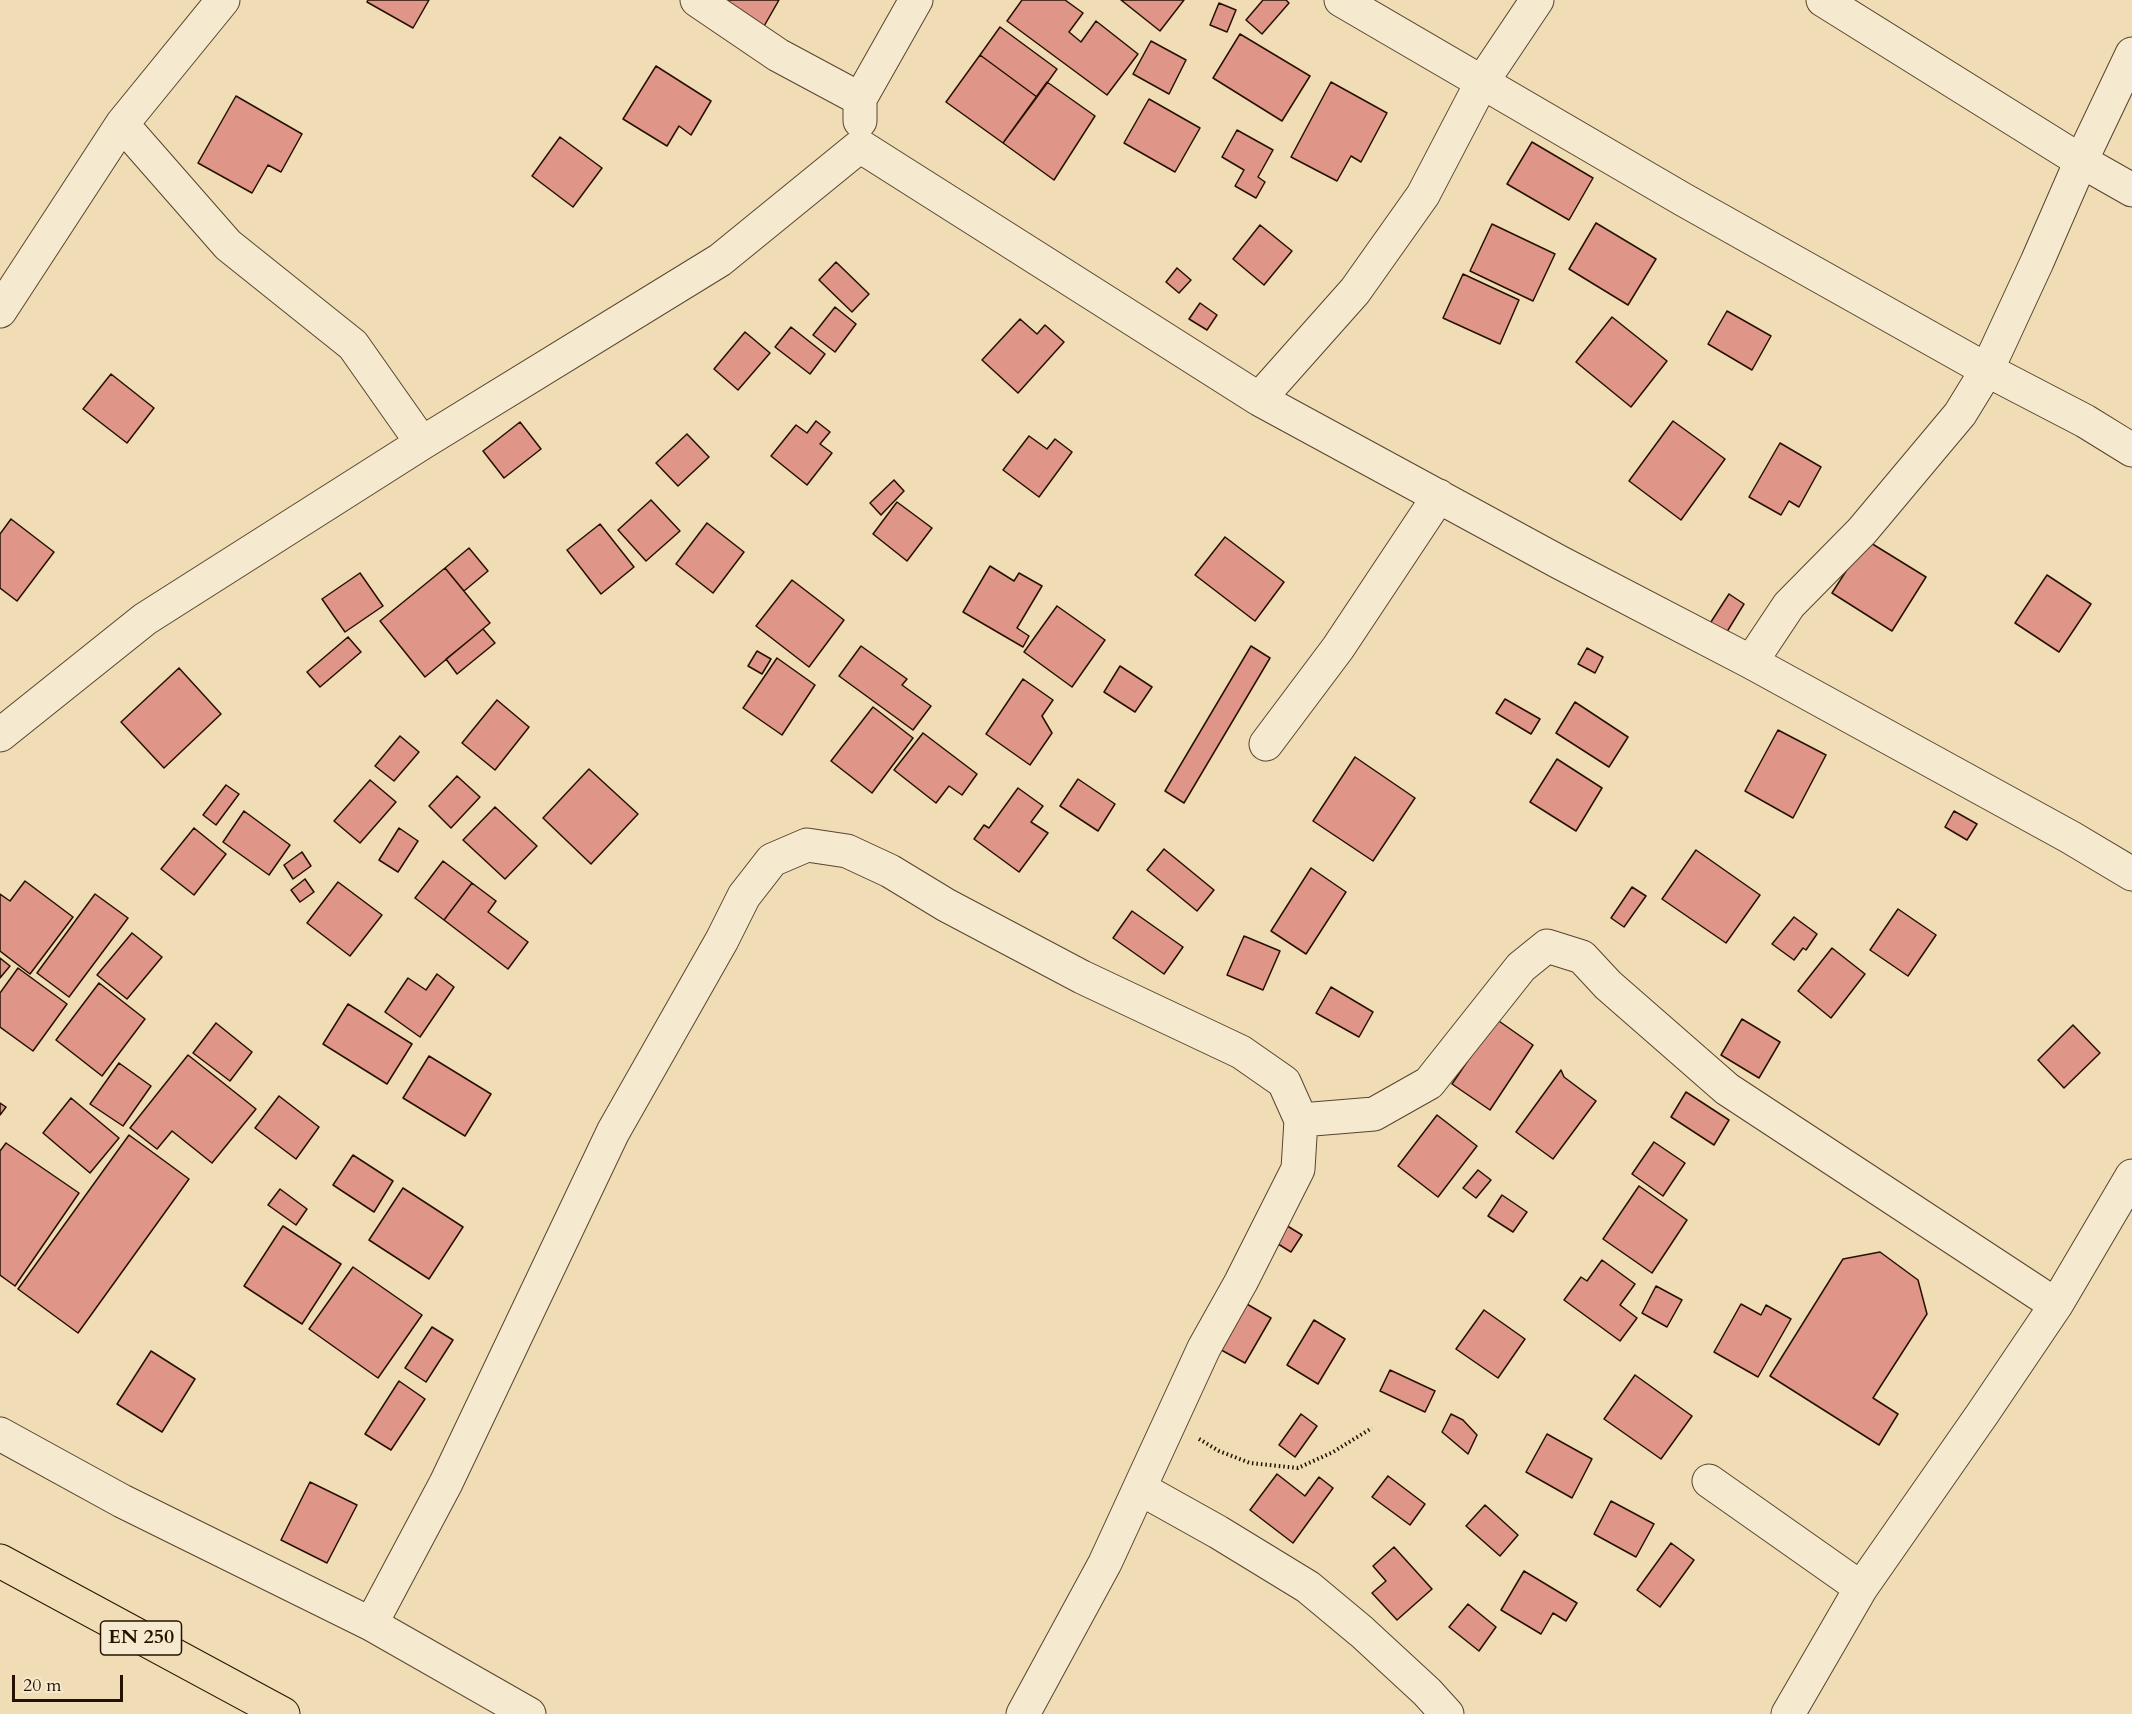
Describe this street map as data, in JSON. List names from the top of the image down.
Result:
{
  "streets": {
    "main road": ["EN 250"]
  },
  "scale_bar": "20 m"
}
